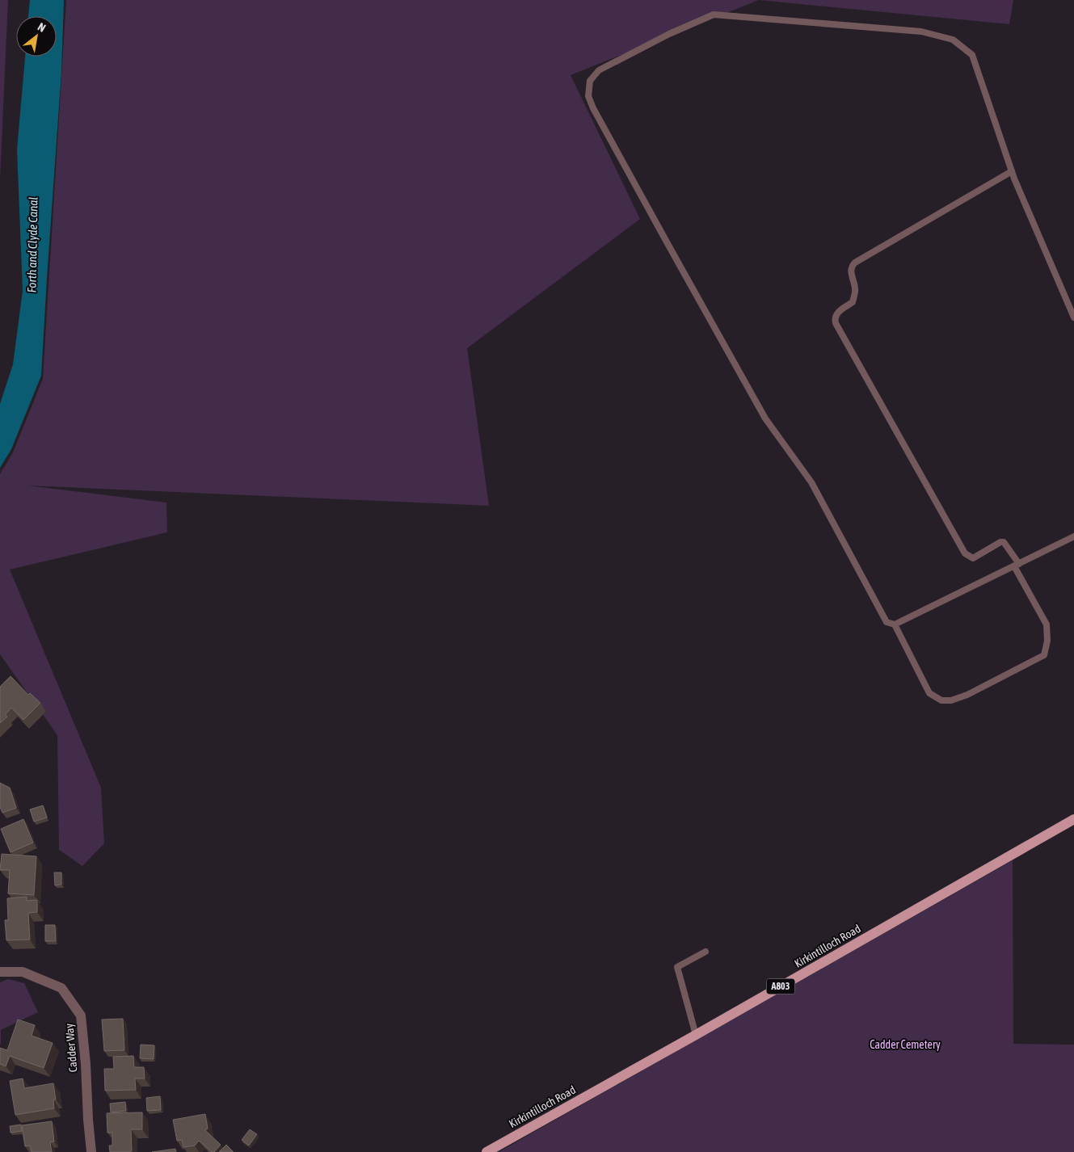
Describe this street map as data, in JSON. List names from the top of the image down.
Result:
{
  "streets": {
    "main road": ["Kirkintilloch Road", "A803"],
    "street": ["Cadder Way"]
  },
  "water": ["Forth and Clyde Canal"],
  "parks": ["Cadder Cemetery"],
  "north": "top right"
}
